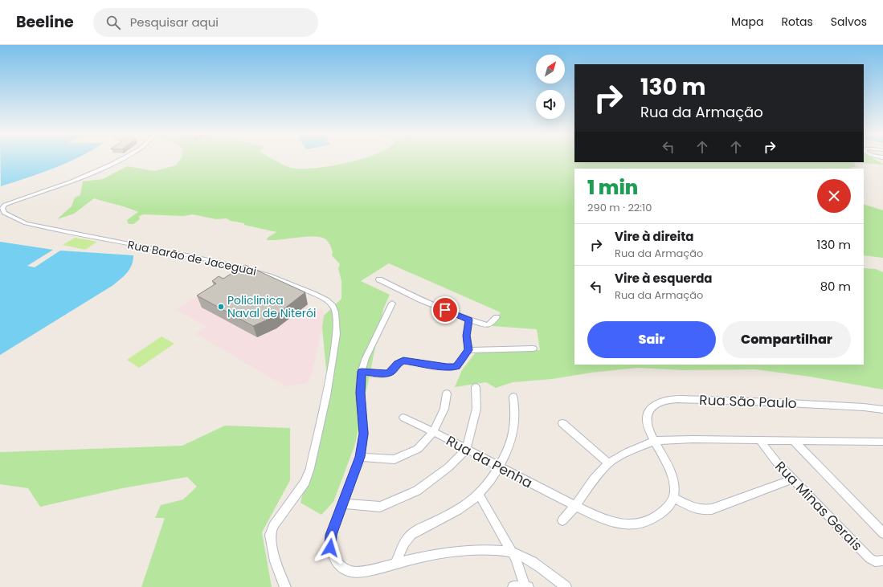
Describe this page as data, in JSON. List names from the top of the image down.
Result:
{
  "streets": {
    "street": [
      "Rua Barão de Jaceguai",
      "Rua São Paulo",
      "Rua da Penha",
      "Rua Minas Gerais"
    ]
  },
  "crossings": [
    ["Rua São Paulo", "Rua da Penha"]
  ],
  "places": ["Policlinica Naval de Niterói"],
  "north": "top right",
  "page": {
    "header": "Beeline",
    "search": "Pesquisar aqui",
    "nav": ["Mapa", "Rotas", "Salvos"],
    "turn": ["130 m", "Rua da Armação"],
    "heading": ["1 min", "290 m · 22:10"],
    "list": [
      {
        "name": "Vire à direita",
        "note": "Rua da Armação",
        "value": "130 m"
      },
      {
        "name": "Vire à esquerda",
        "note": "Rua da Armação",
        "value": "80 m"
      }
    ],
    "buttons": ["Sair", "Compartilhar"]
  }
}
